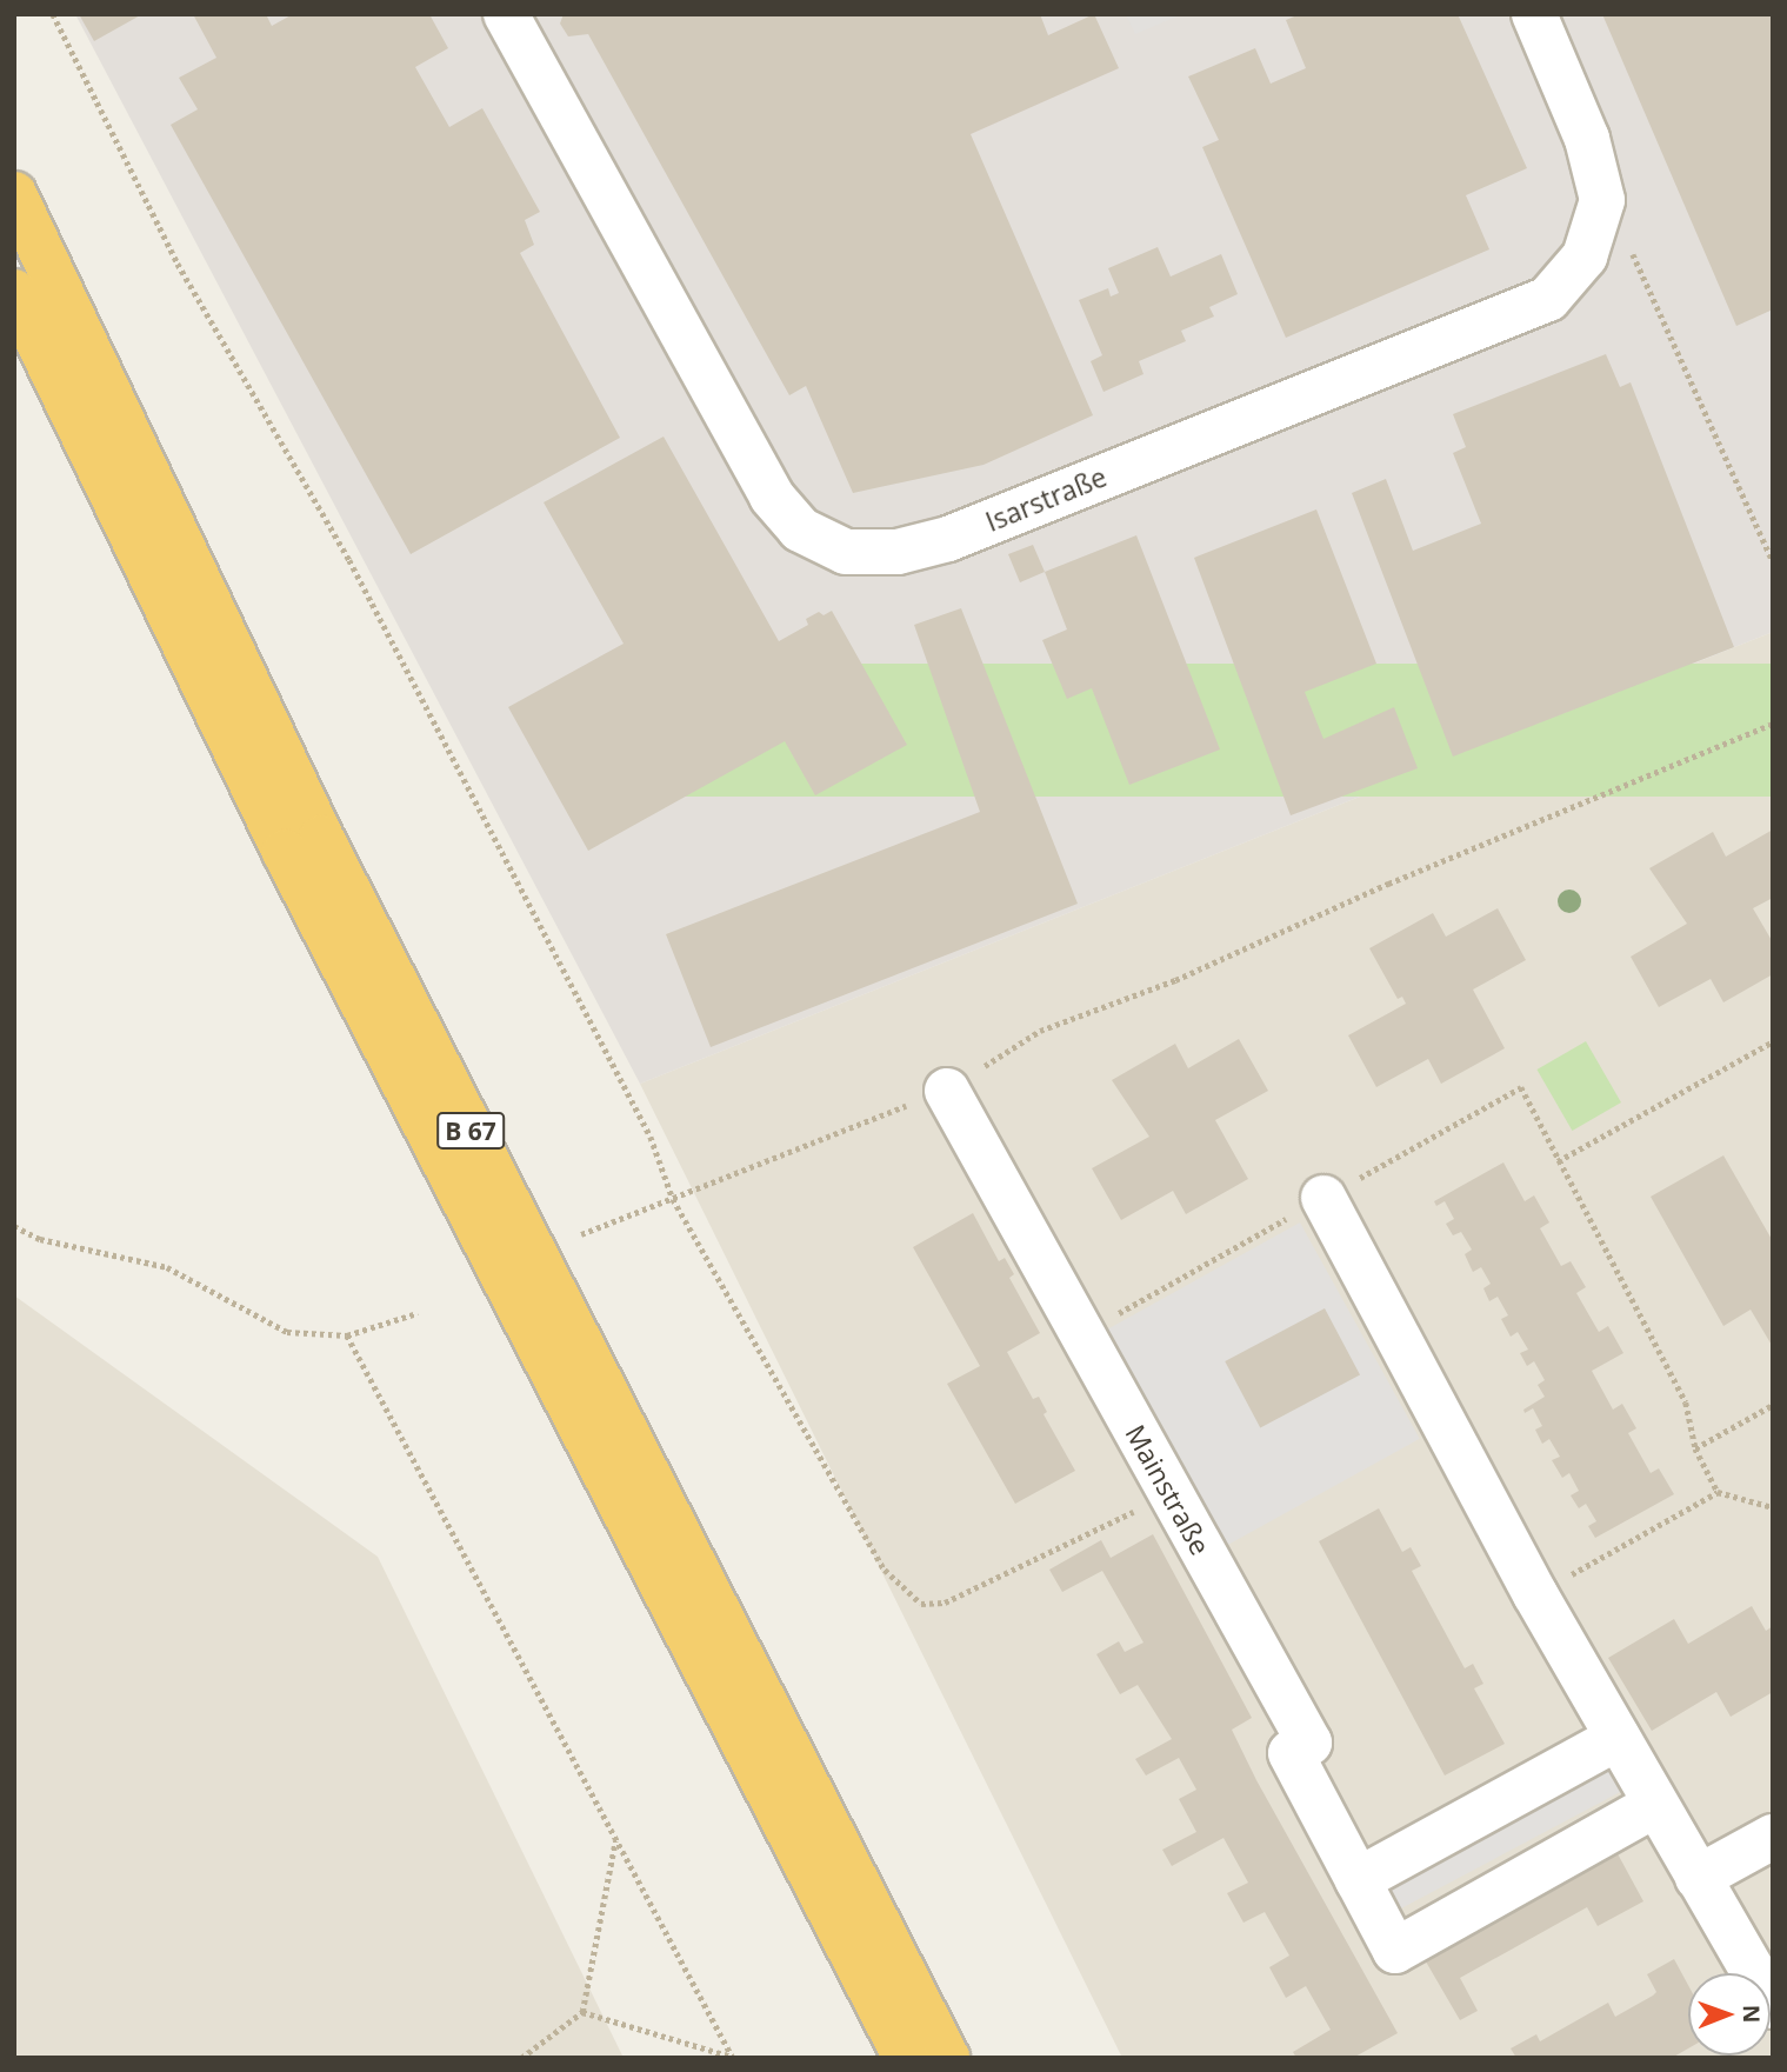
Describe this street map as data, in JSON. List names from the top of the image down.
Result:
{
  "streets": {
    "highway": ["B 67"],
    "street": ["Isarstraße", "Mainstraße"]
  },
  "north": "right"
}
